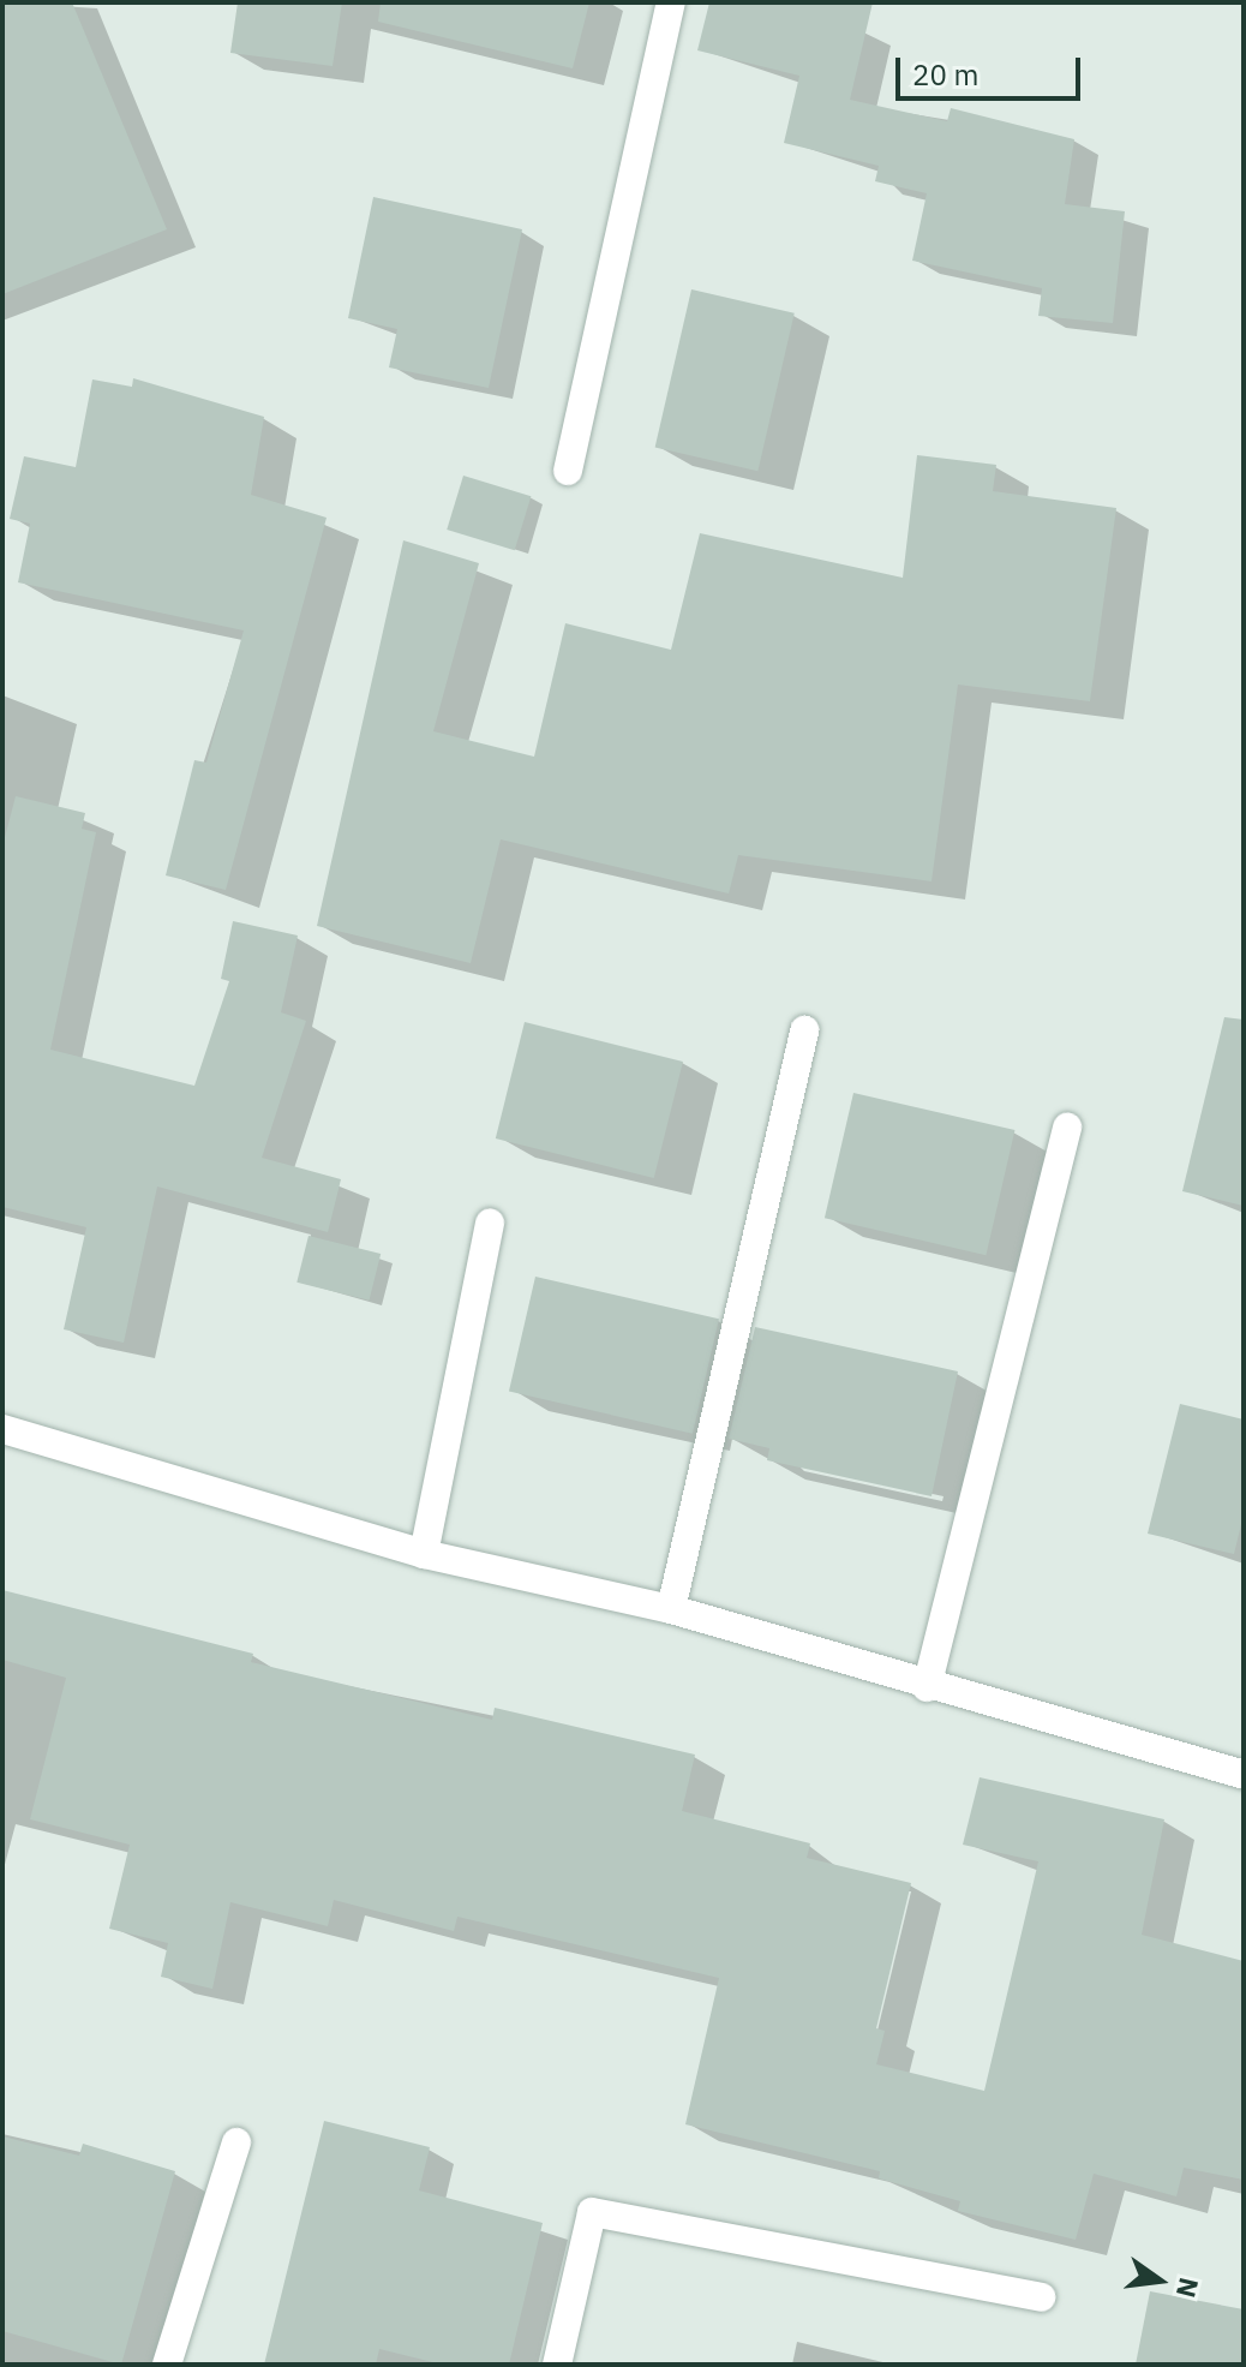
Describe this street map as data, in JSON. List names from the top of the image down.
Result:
{
  "scale_bar": "20 m",
  "north": "right"
}
